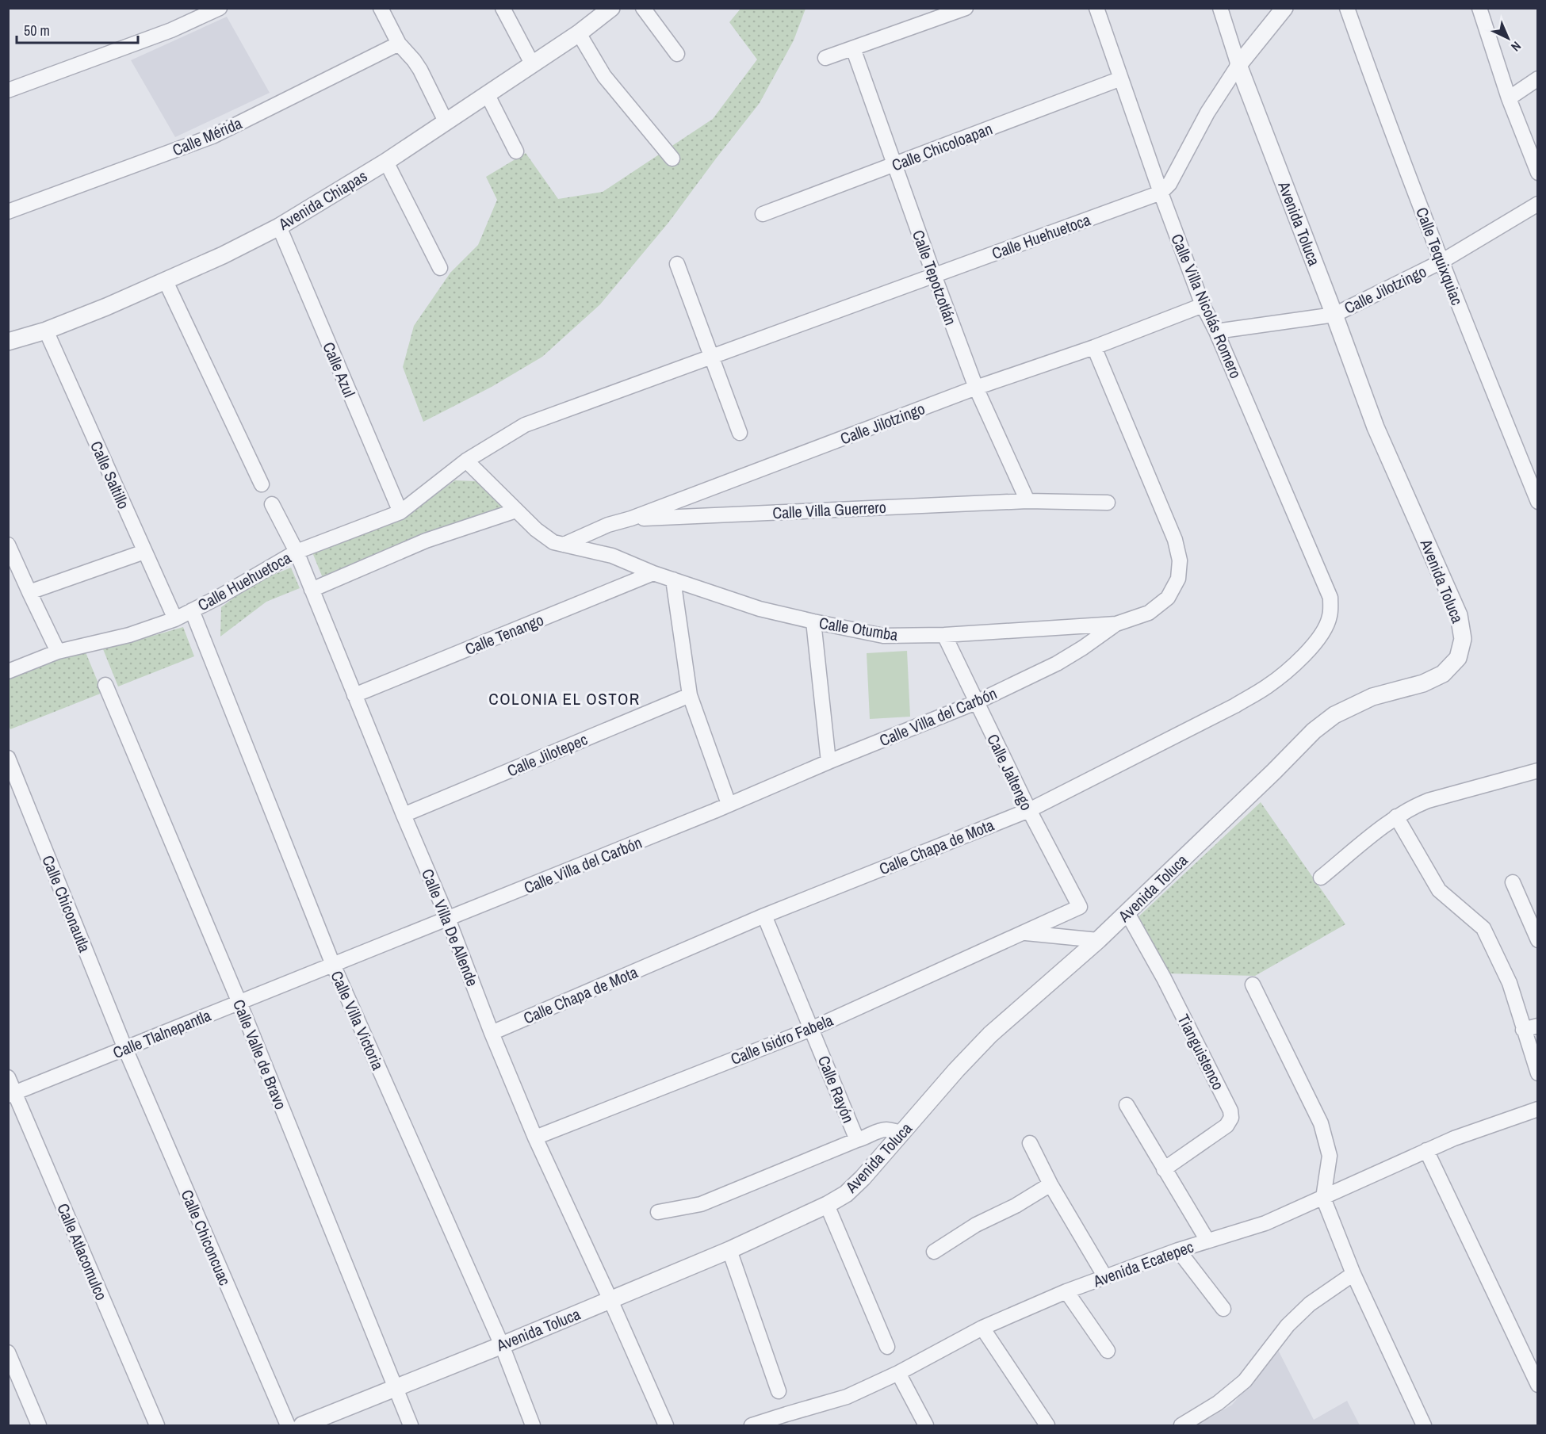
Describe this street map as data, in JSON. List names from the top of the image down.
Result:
{
  "streets": {
    "street": [
      "Calle Mérida",
      "Calle Chicoloapan",
      "Avenida Chiapas",
      "Avenida Toluca",
      "Calle Huehuetoca",
      "Calle Tequixquiac",
      "Calle Tepotzotlán",
      "Calle Jilotzingo",
      "Calle Villa Nicolás Romero",
      "Calle Azul",
      "Calle Saltillo",
      "Calle Villa Guerrero",
      "Calle Otumba",
      "Calle Tenango",
      "Calle Villa del Carbón",
      "Calle Jilotepec",
      "Calle Jaltengo",
      "Calle Chapa de Mota",
      "Calle Chiconautla",
      "Calle Villa De Allende",
      "Calle Villa Victoria",
      "Calle Tlalnepantla",
      "Calle Isidro Fabela",
      "Tianguistenco",
      "Calle Valle de Bravo",
      "Calle Rayón",
      "Calle Chiconcuac",
      "Calle Atlacomulco",
      "Avenida Ecatepec"
    ]
  },
  "crossings": [
    ["Calle Chicoloapan", "Calle Tepotzotlán"],
    ["Calle Chicoloapan", "Calle Villa Nicolás Romero"],
    ["Avenida Chiapas", "Calle Azul"],
    ["Avenida Chiapas", "Calle Saltillo"],
    ["Avenida Toluca", "Calle Jilotzingo"],
    ["Avenida Toluca", "Calle Villa De Allende"],
    ["Avenida Toluca", "Calle Villa Victoria"],
    ["Avenida Toluca", "Calle Isidro Fabela"],
    ["Avenida Toluca", "Tianguistenco"],
    ["Avenida Toluca", "Calle Valle de Bravo"],
    ["Avenida Toluca", "Calle Rayón"],
    ["Calle Huehuetoca", "Calle Tepotzotlán"],
    ["Calle Huehuetoca", "Calle Villa Nicolás Romero"],
    ["Calle Huehuetoca", "Calle Azul"],
    ["Calle Huehuetoca", "Calle Saltillo"],
    ["Calle Huehuetoca", "Calle Otumba"],
    ["Calle Huehuetoca", "Calle Villa De Allende"],
    ["Calle Huehuetoca", "Calle Villa Victoria"],
    ["Calle Tequixquiac", "Calle Jilotzingo"],
    ["Calle Tepotzotlán", "Calle Jilotzingo"],
    ["Calle Tepotzotlán", "Calle Villa Guerrero"],
    ["Calle Jilotzingo", "Calle Villa Nicolás Romero"],
    ["Calle Jilotzingo", "Calle Villa Guerrero"],
    ["Calle Jilotzingo", "Calle Otumba"],
    ["Calle Jilotzingo", "Calle Villa del Carbón"],
    ["Calle Villa Nicolás Romero", "Calle Chapa de Mota"],
    ["Calle Otumba", "Calle Tenango"],
    ["Calle Otumba", "Calle Villa del Carbón"],
    ["Calle Otumba", "Calle Jaltengo"],
    ["Calle Tenango", "Calle Villa De Allende"],
    ["Calle Villa del Carbón", "Calle Jaltengo"],
    ["Calle Villa del Carbón", "Calle Villa De Allende"],
    ["Calle Villa del Carbón", "Calle Tlalnepantla"],
    ["Calle Jilotepec", "Calle Villa De Allende"],
    ["Calle Jaltengo", "Calle Chapa de Mota"],
    ["Calle Jaltengo", "Calle Isidro Fabela"],
    ["Calle Chapa de Mota", "Calle Villa De Allende"],
    ["Calle Chapa de Mota", "Calle Rayón"],
    ["Calle Chiconautla", "Calle Tlalnepantla"],
    ["Calle Chiconautla", "Calle Chiconcuac"],
    ["Calle Villa De Allende", "Calle Tlalnepantla"],
    ["Calle Villa De Allende", "Calle Isidro Fabela"],
    ["Calle Villa Victoria", "Calle Tlalnepantla"],
    ["Calle Tlalnepantla", "Calle Valle de Bravo"],
    ["Calle Tlalnepantla", "Calle Chiconcuac"],
    ["Calle Tlalnepantla", "Calle Atlacomulco"],
    ["Calle Isidro Fabela", "Calle Rayón"]
  ],
  "districts": ["COLONIA EL OSTOR"],
  "scale_bar": "50 m",
  "north": "bottom right"
}
